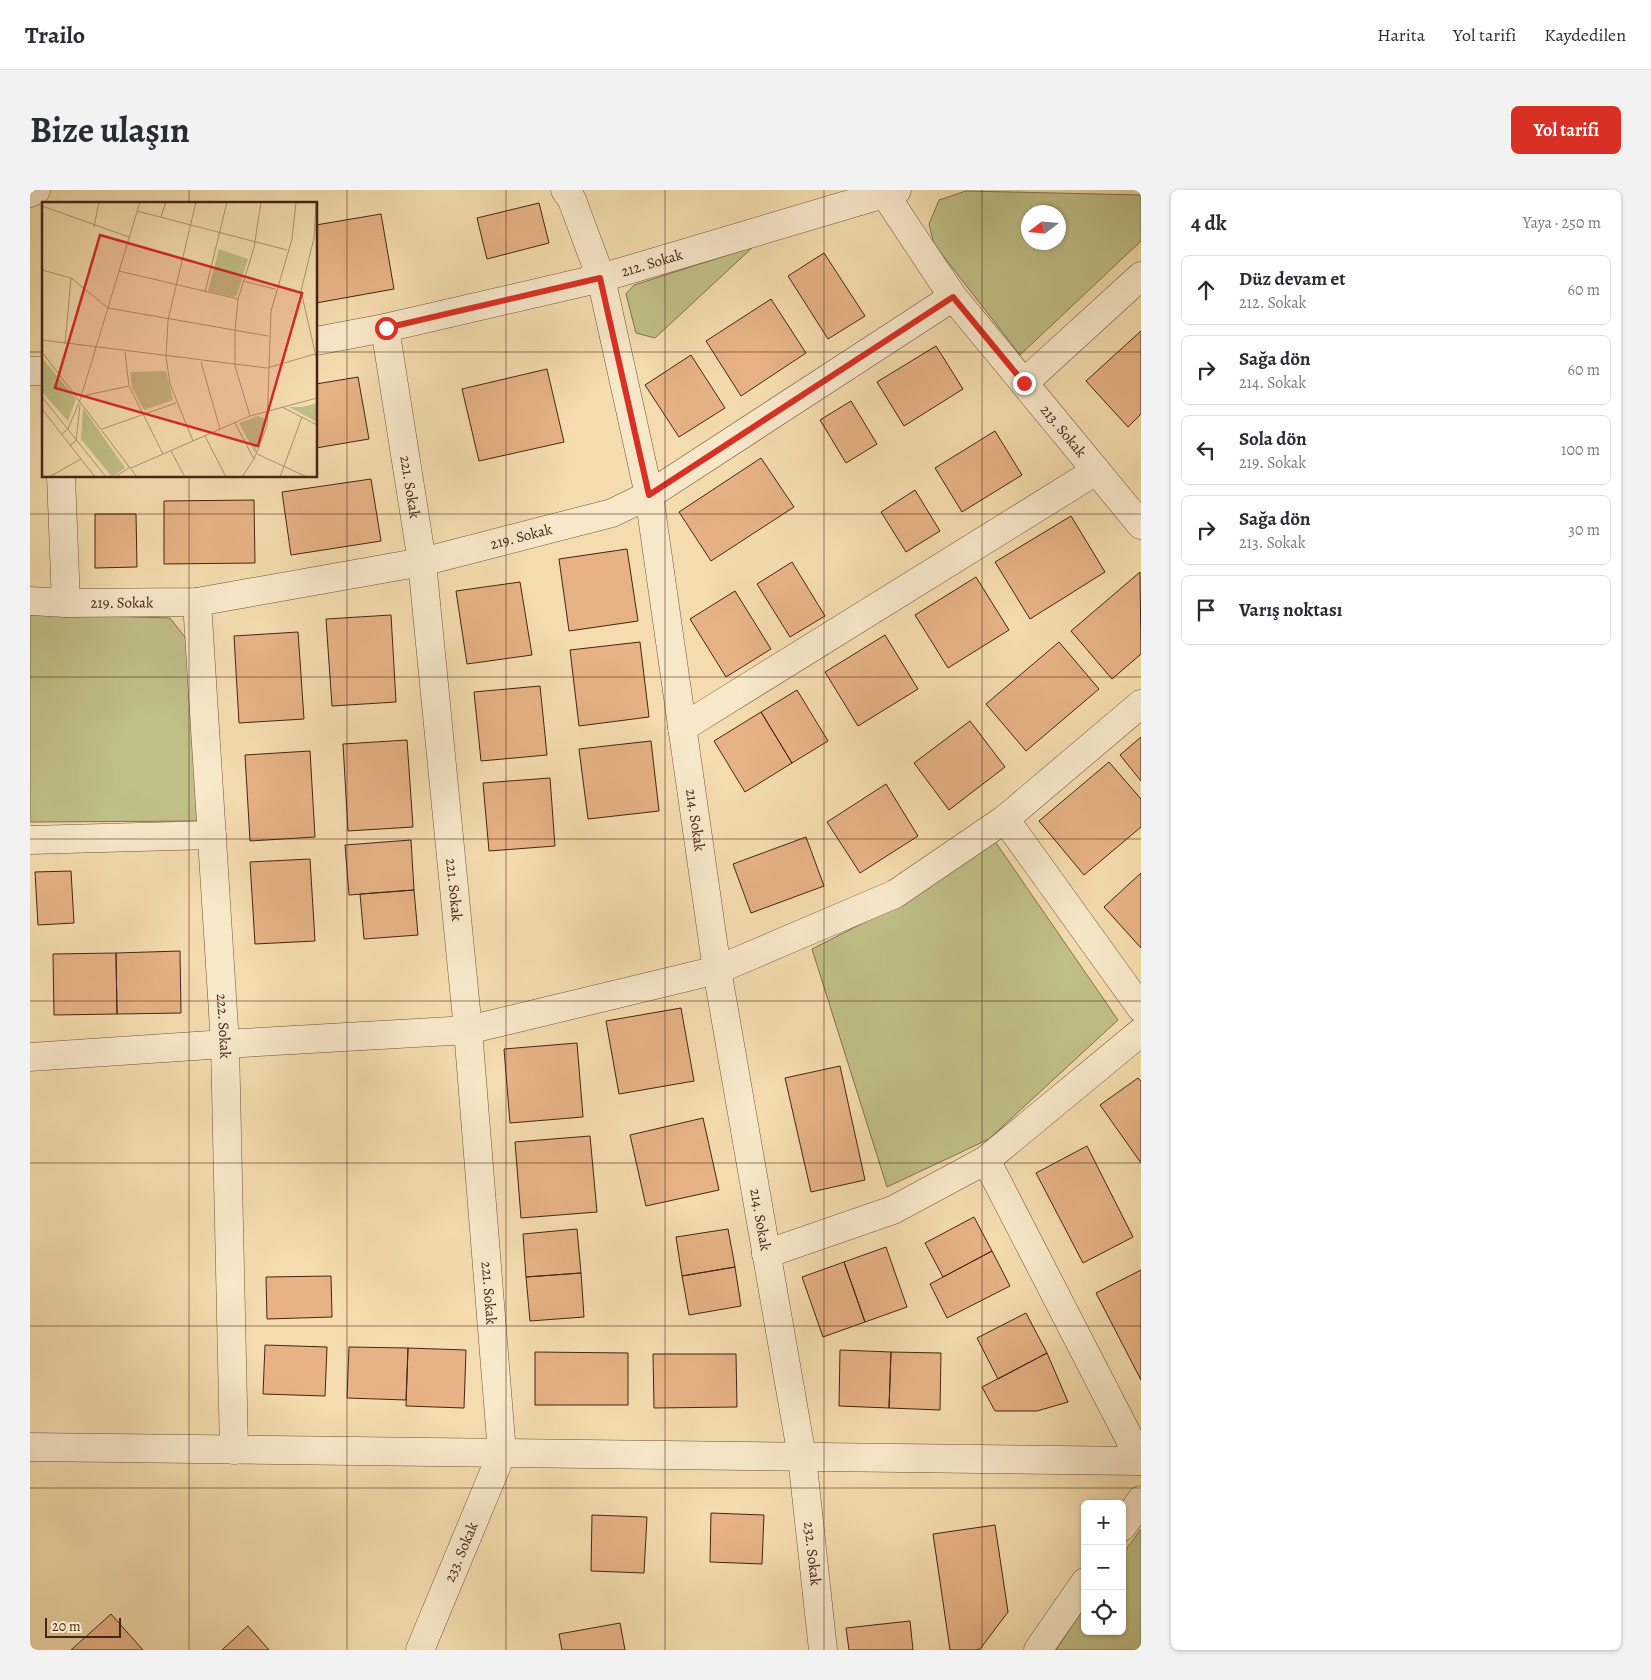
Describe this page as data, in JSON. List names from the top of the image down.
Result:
{
  "streets": {
    "street": [
      "212. Sokak",
      "213. Sokak",
      "221. Sokak",
      "219. Sokak",
      "214. Sokak",
      "222. Sokak",
      "233. Sokak",
      "232. Sokak"
    ]
  },
  "crossings": [
    ["212. Sokak", "213. Sokak"],
    ["212. Sokak", "221. Sokak"],
    ["212. Sokak", "214. Sokak"],
    ["213. Sokak", "219. Sokak"],
    ["221. Sokak", "219. Sokak"],
    ["221. Sokak", "233. Sokak"],
    ["219. Sokak", "214. Sokak"],
    ["219. Sokak", "222. Sokak"],
    ["214. Sokak", "232. Sokak"]
  ],
  "scale_bar": "20 m",
  "north": "left",
  "page": {
    "header": "Trailo",
    "nav": ["Harita", "Yol tarifi", "Kaydedilen"],
    "title": "Bize ulaşın",
    "buttons": "Yol tarifi",
    "heading": ["4 dk", "Yaya · 250 m"],
    "list": [
      ["Düz devam et", "212. Sokak", "60 m"],
      ["Sağa dön", "214. Sokak", "60 m"],
      ["Sola dön", "219. Sokak", "100 m"],
      ["Sağa dön", "213. Sokak", "30 m"],
      "Varış noktası"
    ],
    "map_buttons": ["+", "−"],
    "scale": "20 m"
  }
}
